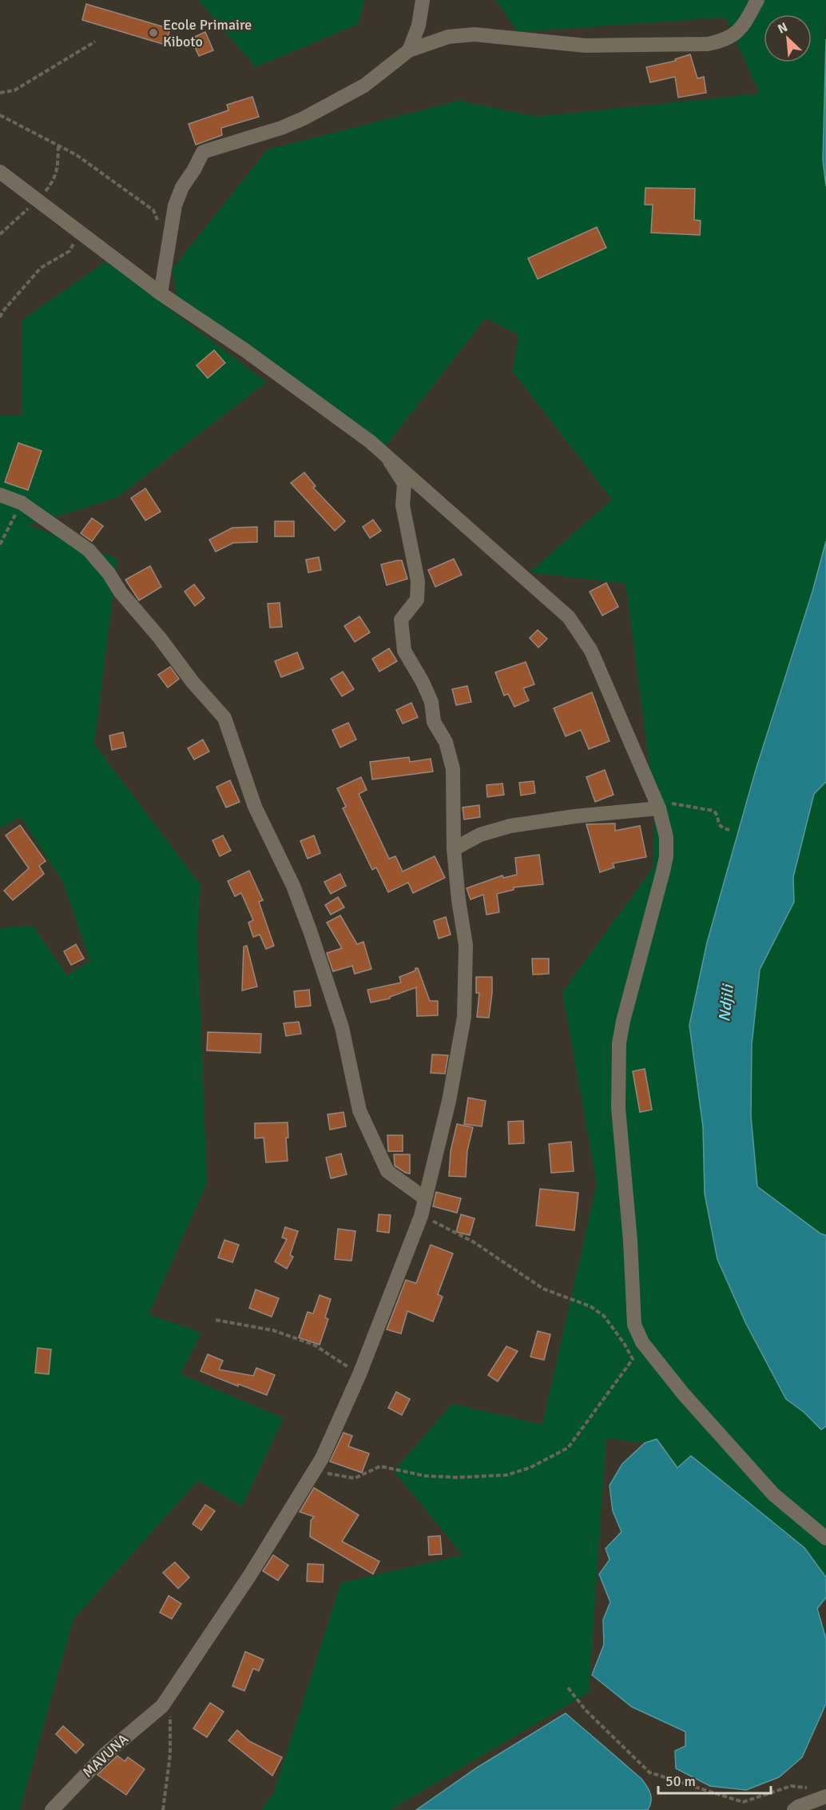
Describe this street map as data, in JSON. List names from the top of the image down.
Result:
{
  "streets": {
    "street": ["MAVUNA"]
  },
  "water": ["Ndjili"],
  "places": ["Ecole Primaire Kiboto"],
  "scale_bar": "50 m",
  "north": "top left"
}
